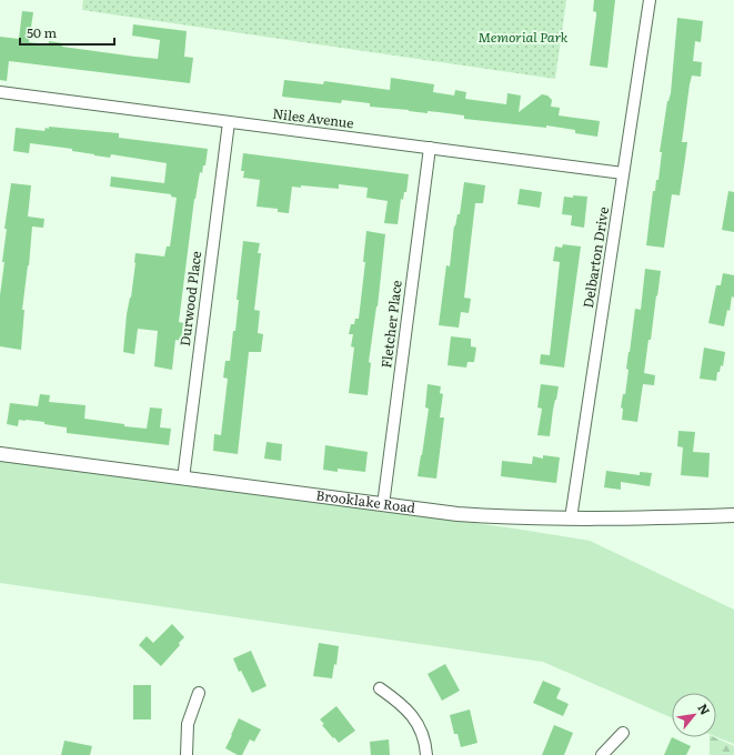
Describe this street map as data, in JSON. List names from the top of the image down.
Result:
{
  "streets": {
    "street": [
      "Niles Avenue",
      "Delbarton Drive",
      "Durwood Place",
      "Fletcher Place",
      "Brooklake Road"
    ]
  },
  "crossings": [
    ["Niles Avenue", "Delbarton Drive"],
    ["Niles Avenue", "Durwood Place"],
    ["Niles Avenue", "Fletcher Place"],
    ["Delbarton Drive", "Brooklake Road"],
    ["Durwood Place", "Brooklake Road"],
    ["Fletcher Place", "Brooklake Road"]
  ],
  "parks": ["Memorial Park"],
  "scale_bar": "50 m",
  "north": "top right"
}
